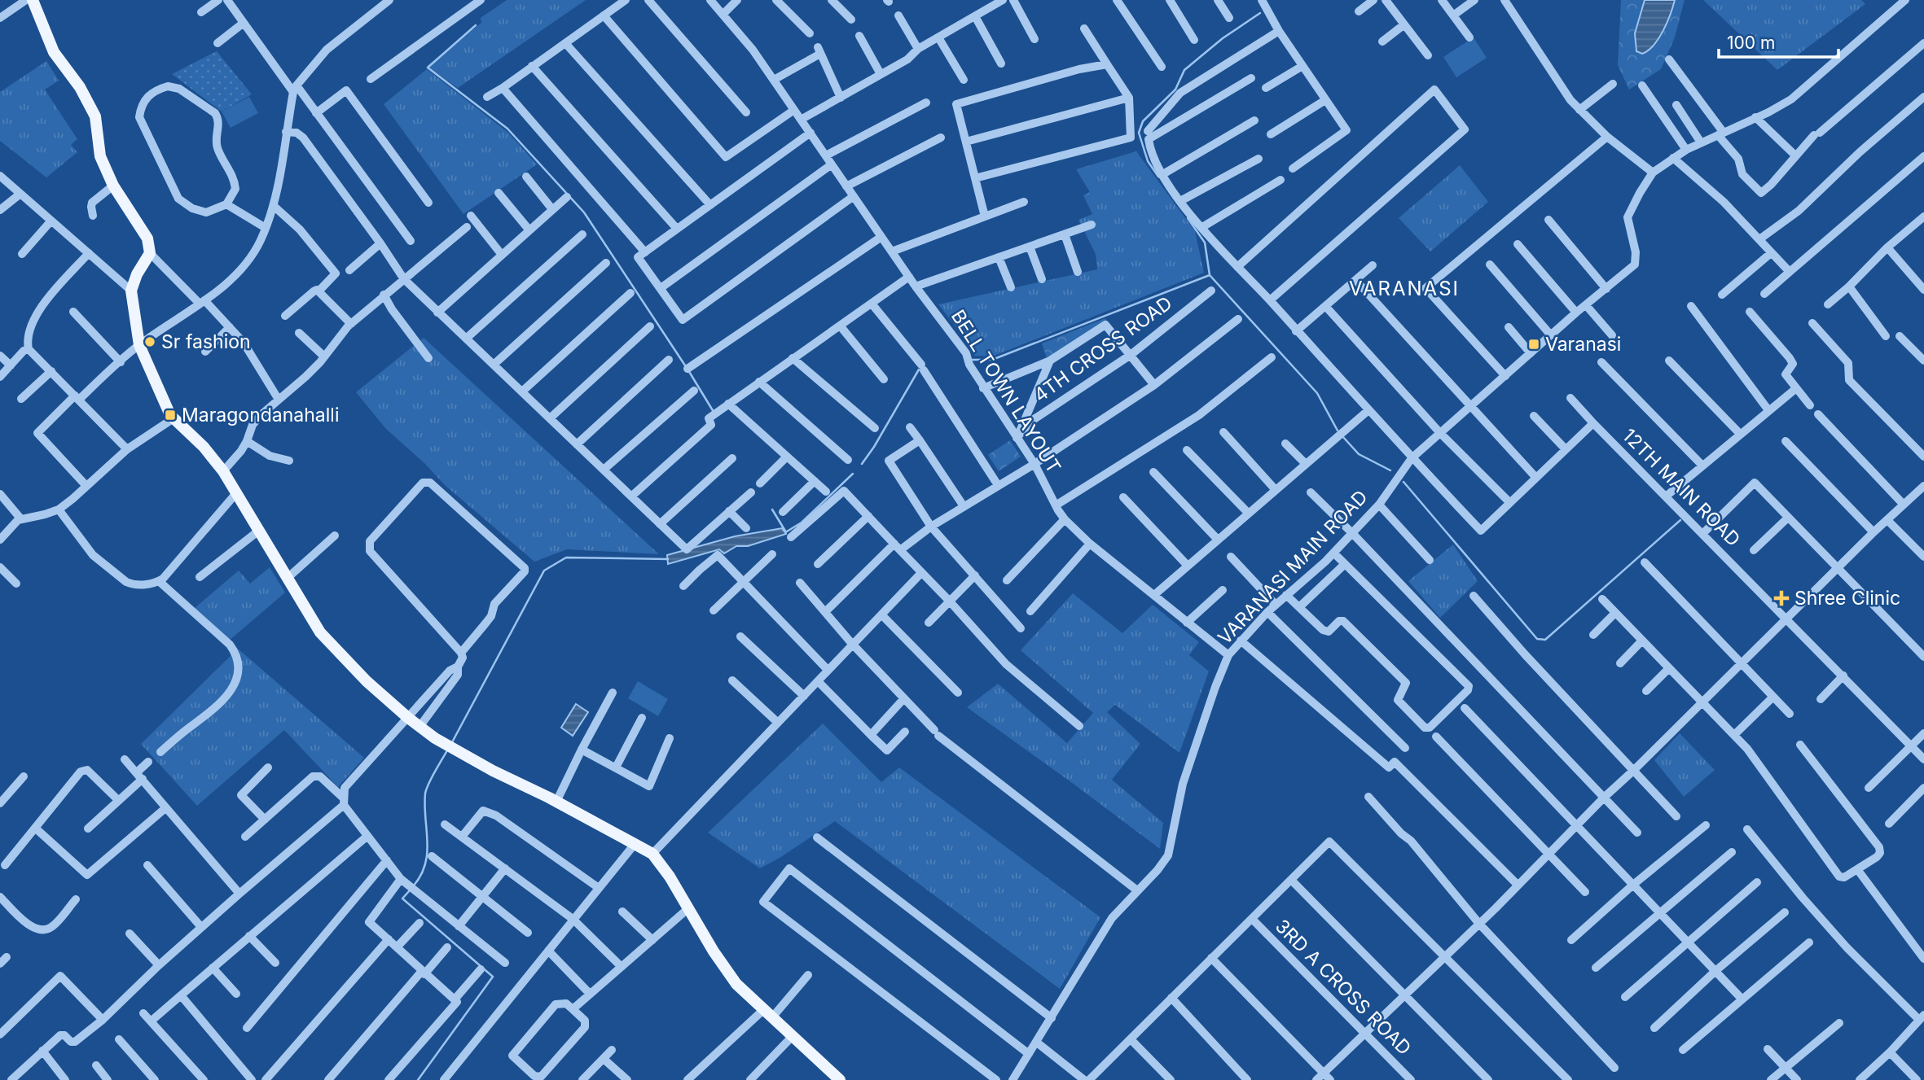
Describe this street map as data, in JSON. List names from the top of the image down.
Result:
{
  "streets": {
    "street": [
      "4TH CROSS ROAD",
      "BELL TOWN LAYOUT",
      "12TH MAIN ROAD",
      "VARANASI MAIN ROAD",
      "3RD A CROSS ROAD"
    ]
  },
  "crossings": [
    ["4TH CROSS ROAD", "BELL TOWN LAYOUT"],
    ["BELL TOWN LAYOUT", "VARANASI MAIN ROAD"]
  ],
  "districts": ["VARANASI"],
  "places": {
    "other": ["Sr fashion"],
    "transit": ["Varanasi", "Maragondanahalli"],
    "health": ["Shree Clinic"]
  },
  "scale_bar": "100 m"
}
